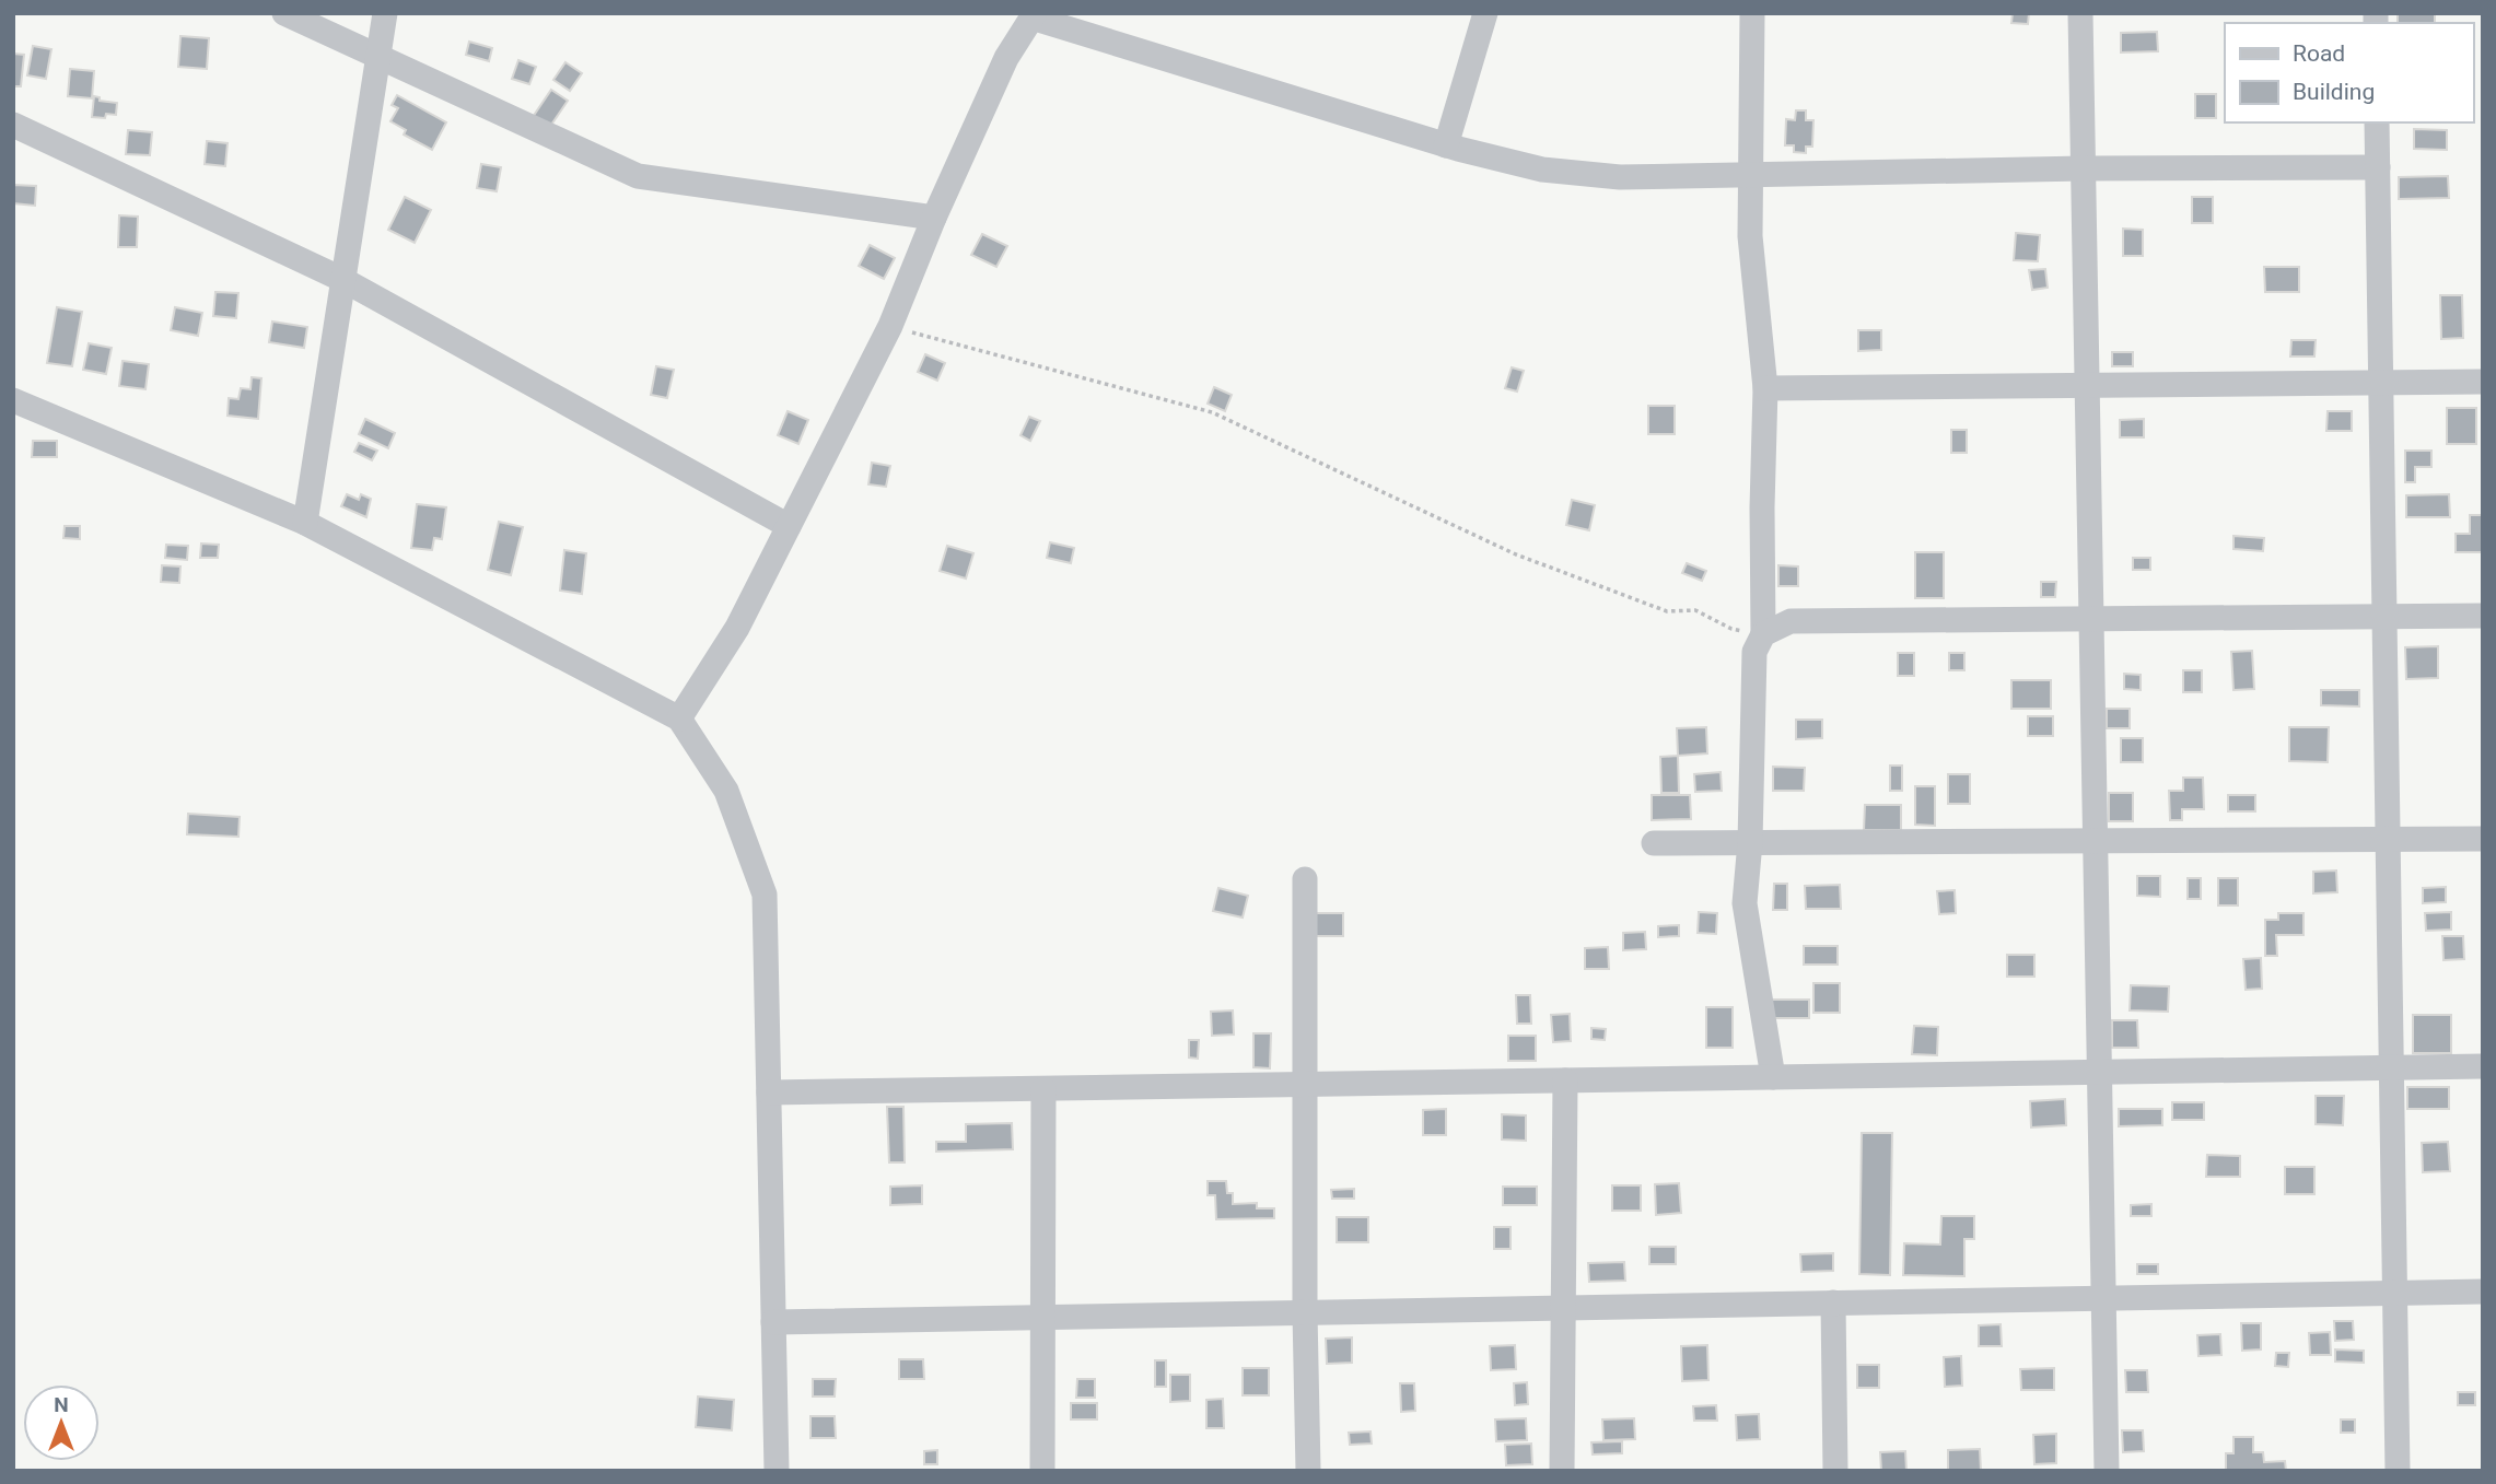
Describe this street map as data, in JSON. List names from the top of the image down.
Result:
{
  "legend": ["Road", "Building"],
  "north": "top"
}
